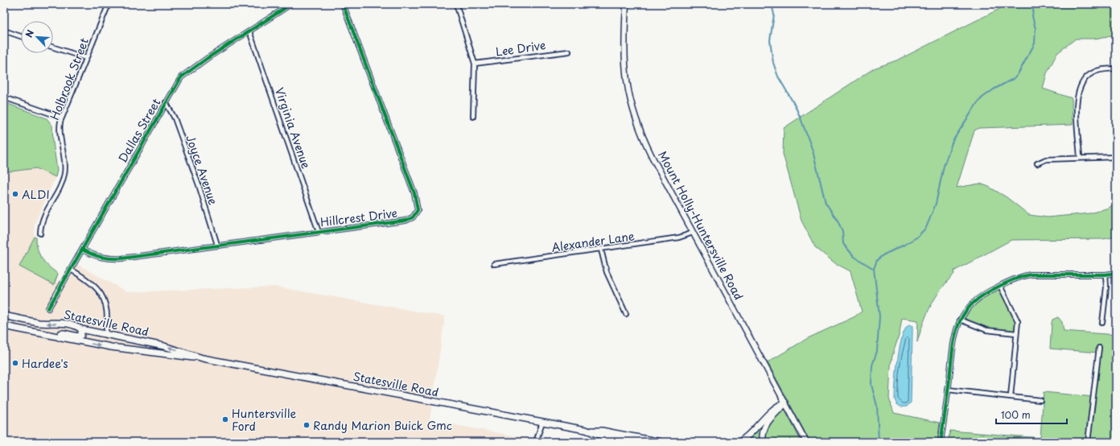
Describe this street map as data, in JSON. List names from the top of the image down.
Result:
{
  "streets": {
    "main road": ["Mount Holly-Huntersville Road", "Statesville Road"],
    "street": [
      "Lee Drive",
      "Holbrook Street",
      "Virginia Avenue",
      "Dallas Street",
      "Joyce Avenue",
      "Hillcrest Drive",
      "Alexander Lane"
    ]
  },
  "crossings": [
    ["Virginia Avenue", "Dallas Street"],
    ["Virginia Avenue", "Hillcrest Drive"],
    ["Dallas Street", "Joyce Avenue"],
    ["Dallas Street", "Hillcrest Drive"],
    ["Joyce Avenue", "Hillcrest Drive"],
    ["Mount Holly-Huntersville Road", "Alexander Lane"]
  ],
  "places": [
    "ALDI",
    "Hardee's",
    "Huntersville Ford",
    "Randy Marion Buick Gmc"
  ],
  "scale_bar": "100 m",
  "north": "top left"
}
